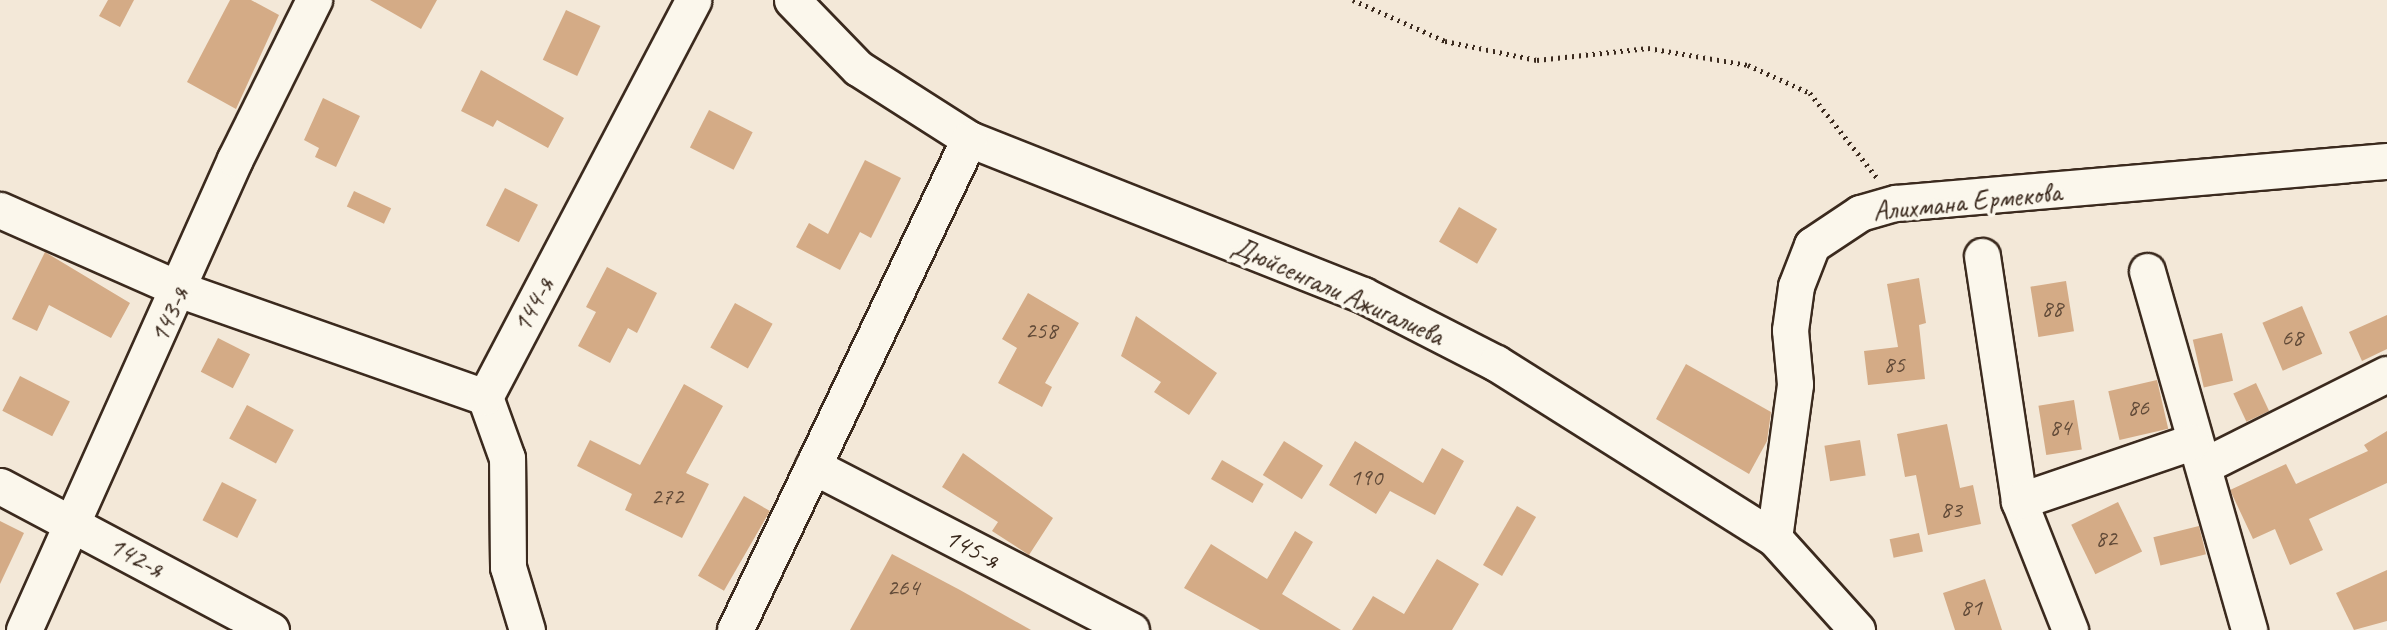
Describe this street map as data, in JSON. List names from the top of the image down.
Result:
{
  "streets": {
    "street": [
      "Алихмана Ермекова",
      "Дюйсенгали Ажигалиева",
      "144-я",
      "143-я",
      "145-я",
      "142-я"
    ]
  },
  "crossings": [
    ["Алихмана Ермекова", "Дюйсенгали Ажигалиева"],
    ["143-я", "142-я"]
  ],
  "house_numbers": [
    "88",
    "258",
    "68",
    "85",
    "86",
    "84",
    "190",
    "272",
    "83",
    "82",
    "264",
    "81"
  ]
}
